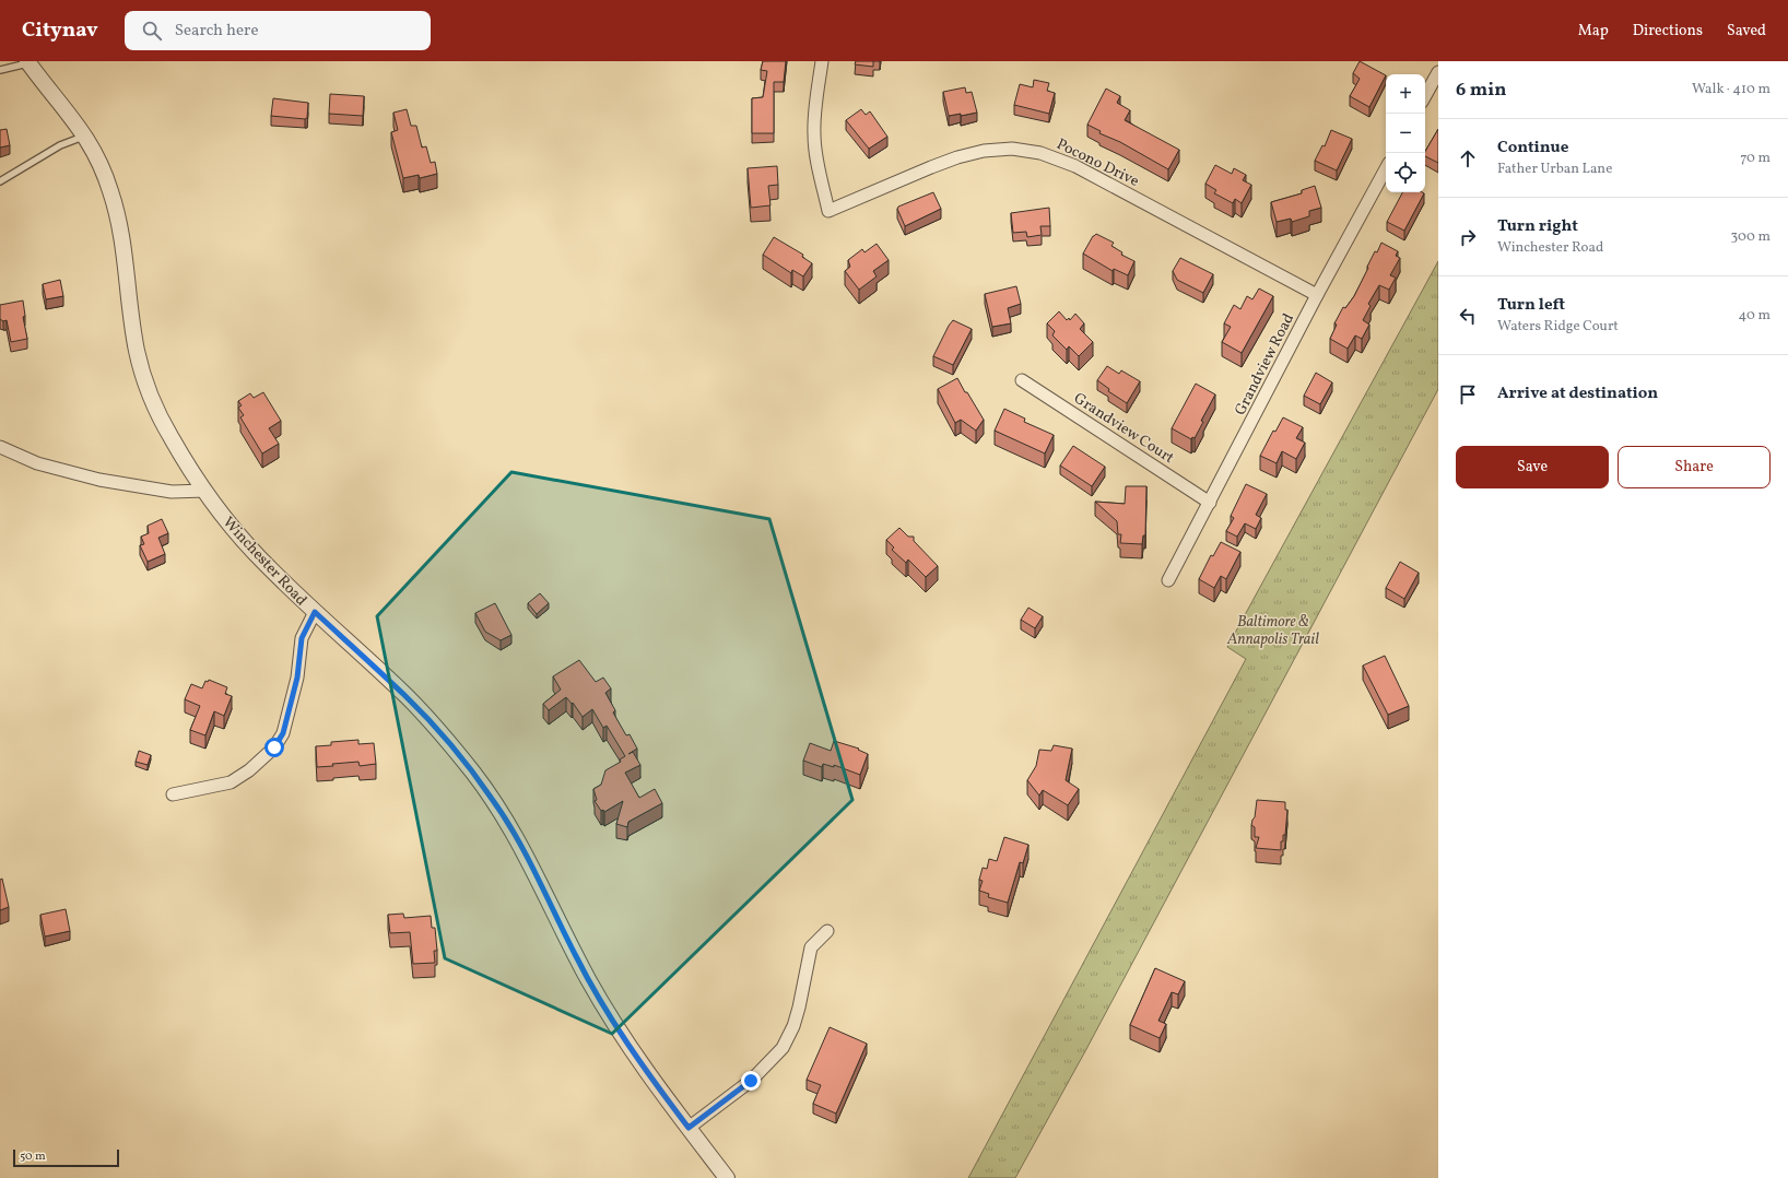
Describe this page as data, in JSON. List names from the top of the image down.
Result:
{
  "streets": {
    "street": [
      "Pocono Drive",
      "Grandview Road",
      "Grandview Court",
      "Winchester Road"
    ]
  },
  "crossings": [
    ["Pocono Drive", "Grandview Road"],
    ["Grandview Road", "Grandview Court"]
  ],
  "parks": ["Baltimore & Annapolis Trail"],
  "scale_bar": "50 m",
  "page": {
    "header": "Citynav",
    "search": "Search here",
    "nav": ["Map", "Directions", "Saved"],
    "heading": ["6 min", "Walk · 410 m"],
    "map_buttons": ["+", "−"],
    "list": [
      ["Continue", "Father Urban Lane", "70 m"],
      ["Turn right", "Winchester Road", "300 m"],
      ["Turn left", "Waters Ridge Court", "40 m"],
      "Arrive at destination"
    ],
    "buttons": ["Save", "Share"],
    "scale": "50 m"
  }
}
